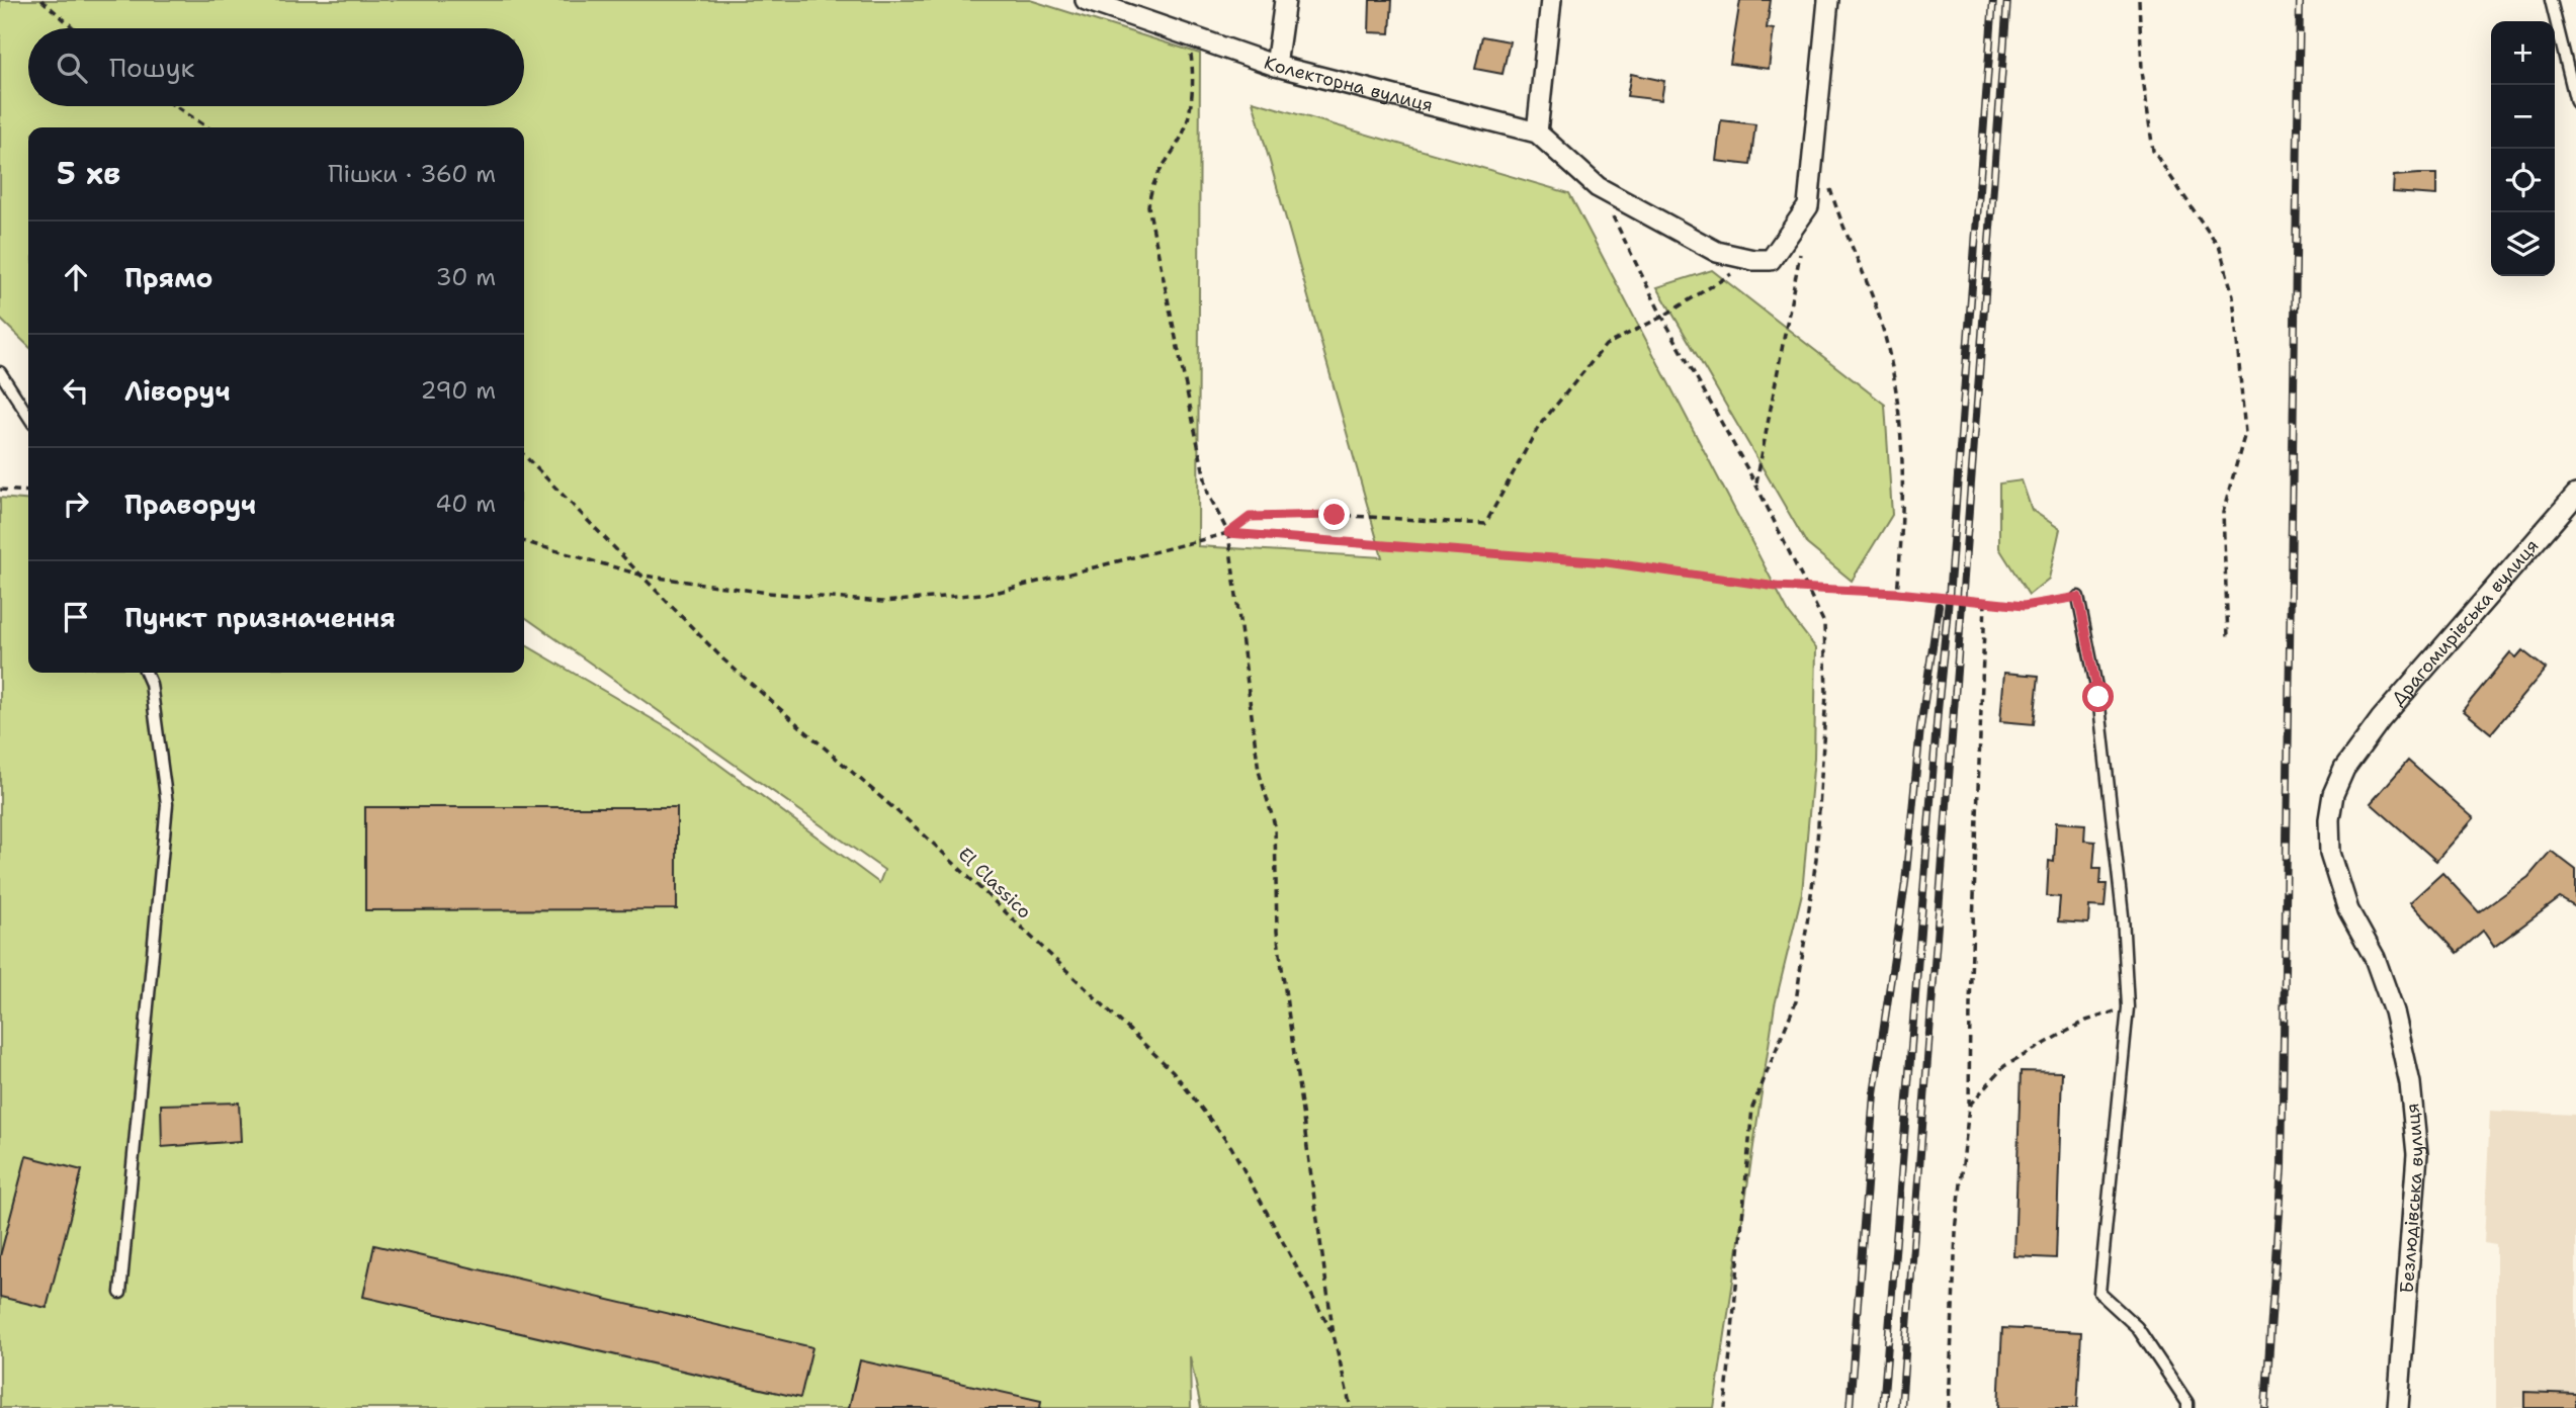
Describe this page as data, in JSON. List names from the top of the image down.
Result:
{
  "streets": {
    "street": ["Колекторна вулиця", "Драгомирівська вулиця", "Безлюдівська вулиця"],
    "path": ["El Classico"]
  },
  "crossings": [
    ["Драгомирівська вулиця", "Безлюдівська вулиця"]
  ],
  "page": {
    "map_buttons": ["+", "−"],
    "search": "Пошук",
    "heading": ["5 хв", "Пішки · 360 m"],
    "list": [
      ["Прямо", "30 m"],
      ["Ліворуч", "290 m"],
      ["Праворуч", "40 m"],
      "Пункт призначення"
    ]
  }
}
